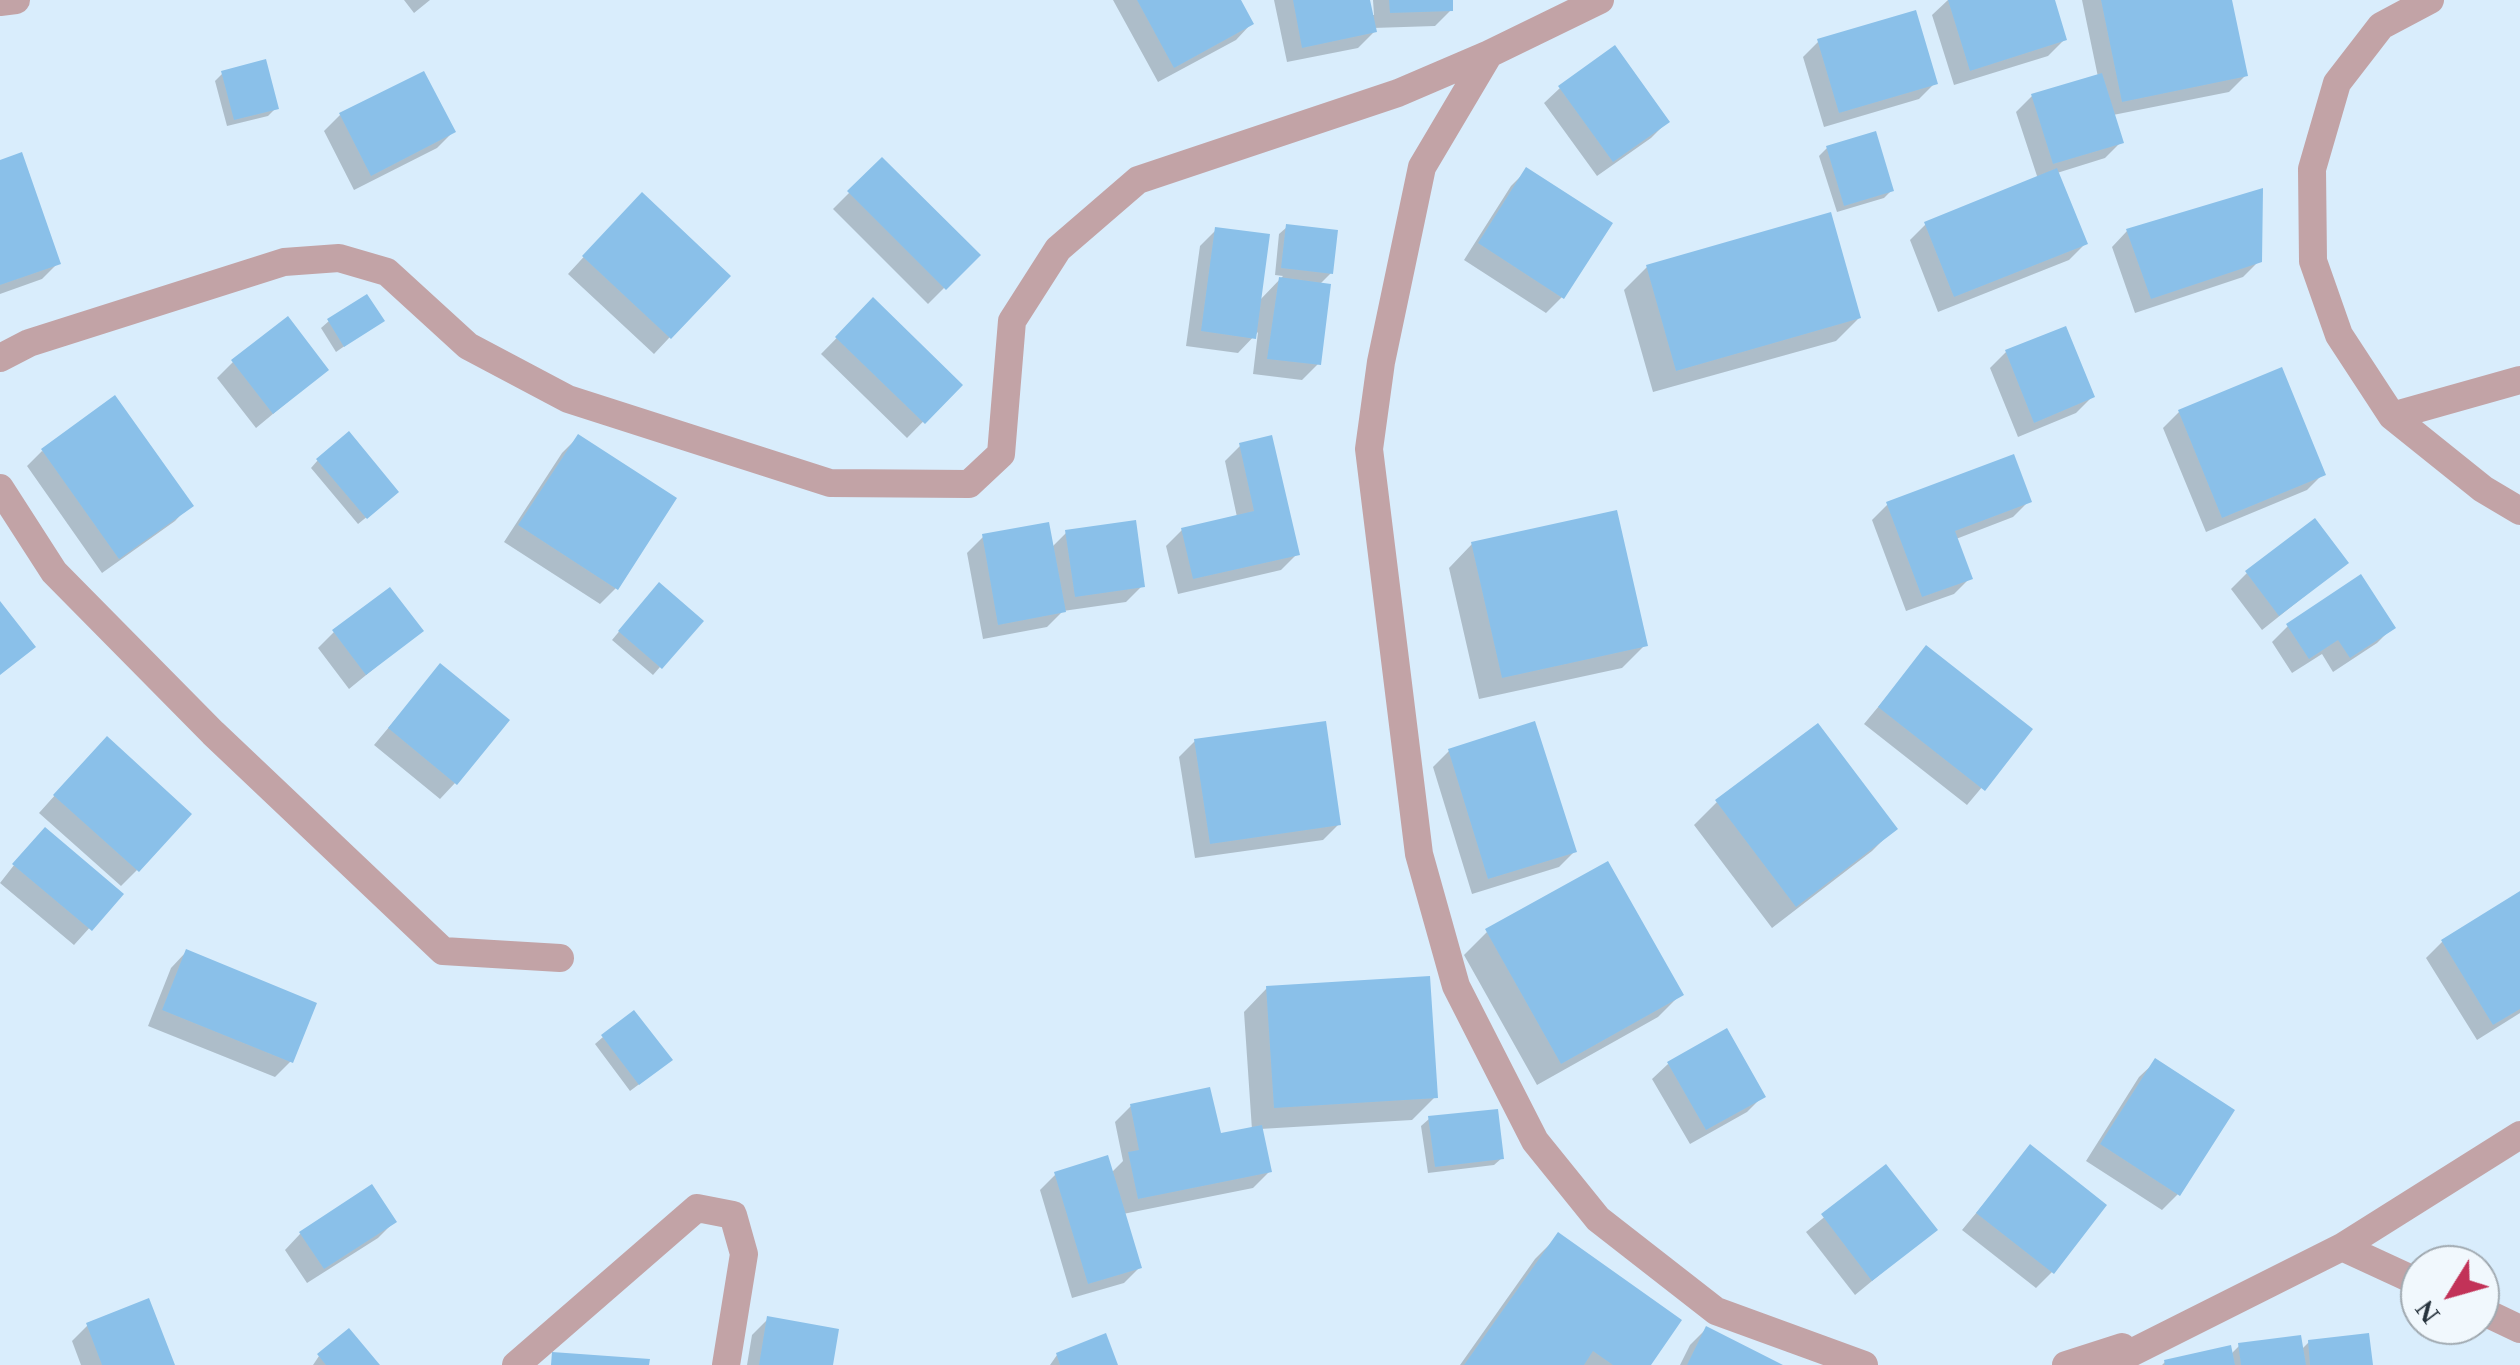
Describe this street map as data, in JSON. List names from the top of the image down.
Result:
{
  "north": "bottom left"
}
